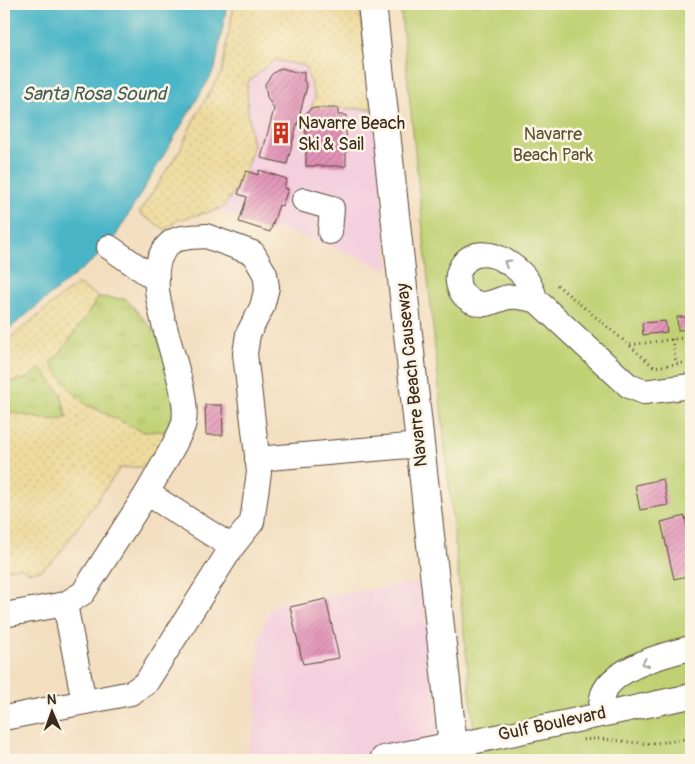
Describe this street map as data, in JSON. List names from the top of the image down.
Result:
{
  "streets": {
    "main road": ["Navarre Beach Causeway", "Gulf Boulevard"]
  },
  "crossings": [
    ["Navarre Beach Causeway", "Gulf Boulevard"]
  ],
  "water": ["Santa Rosa Sound"],
  "parks": ["Navarre Beach Park"],
  "places": {
    "building": ["Navarre Beach Ski & Sail"]
  },
  "north": "top"
}
